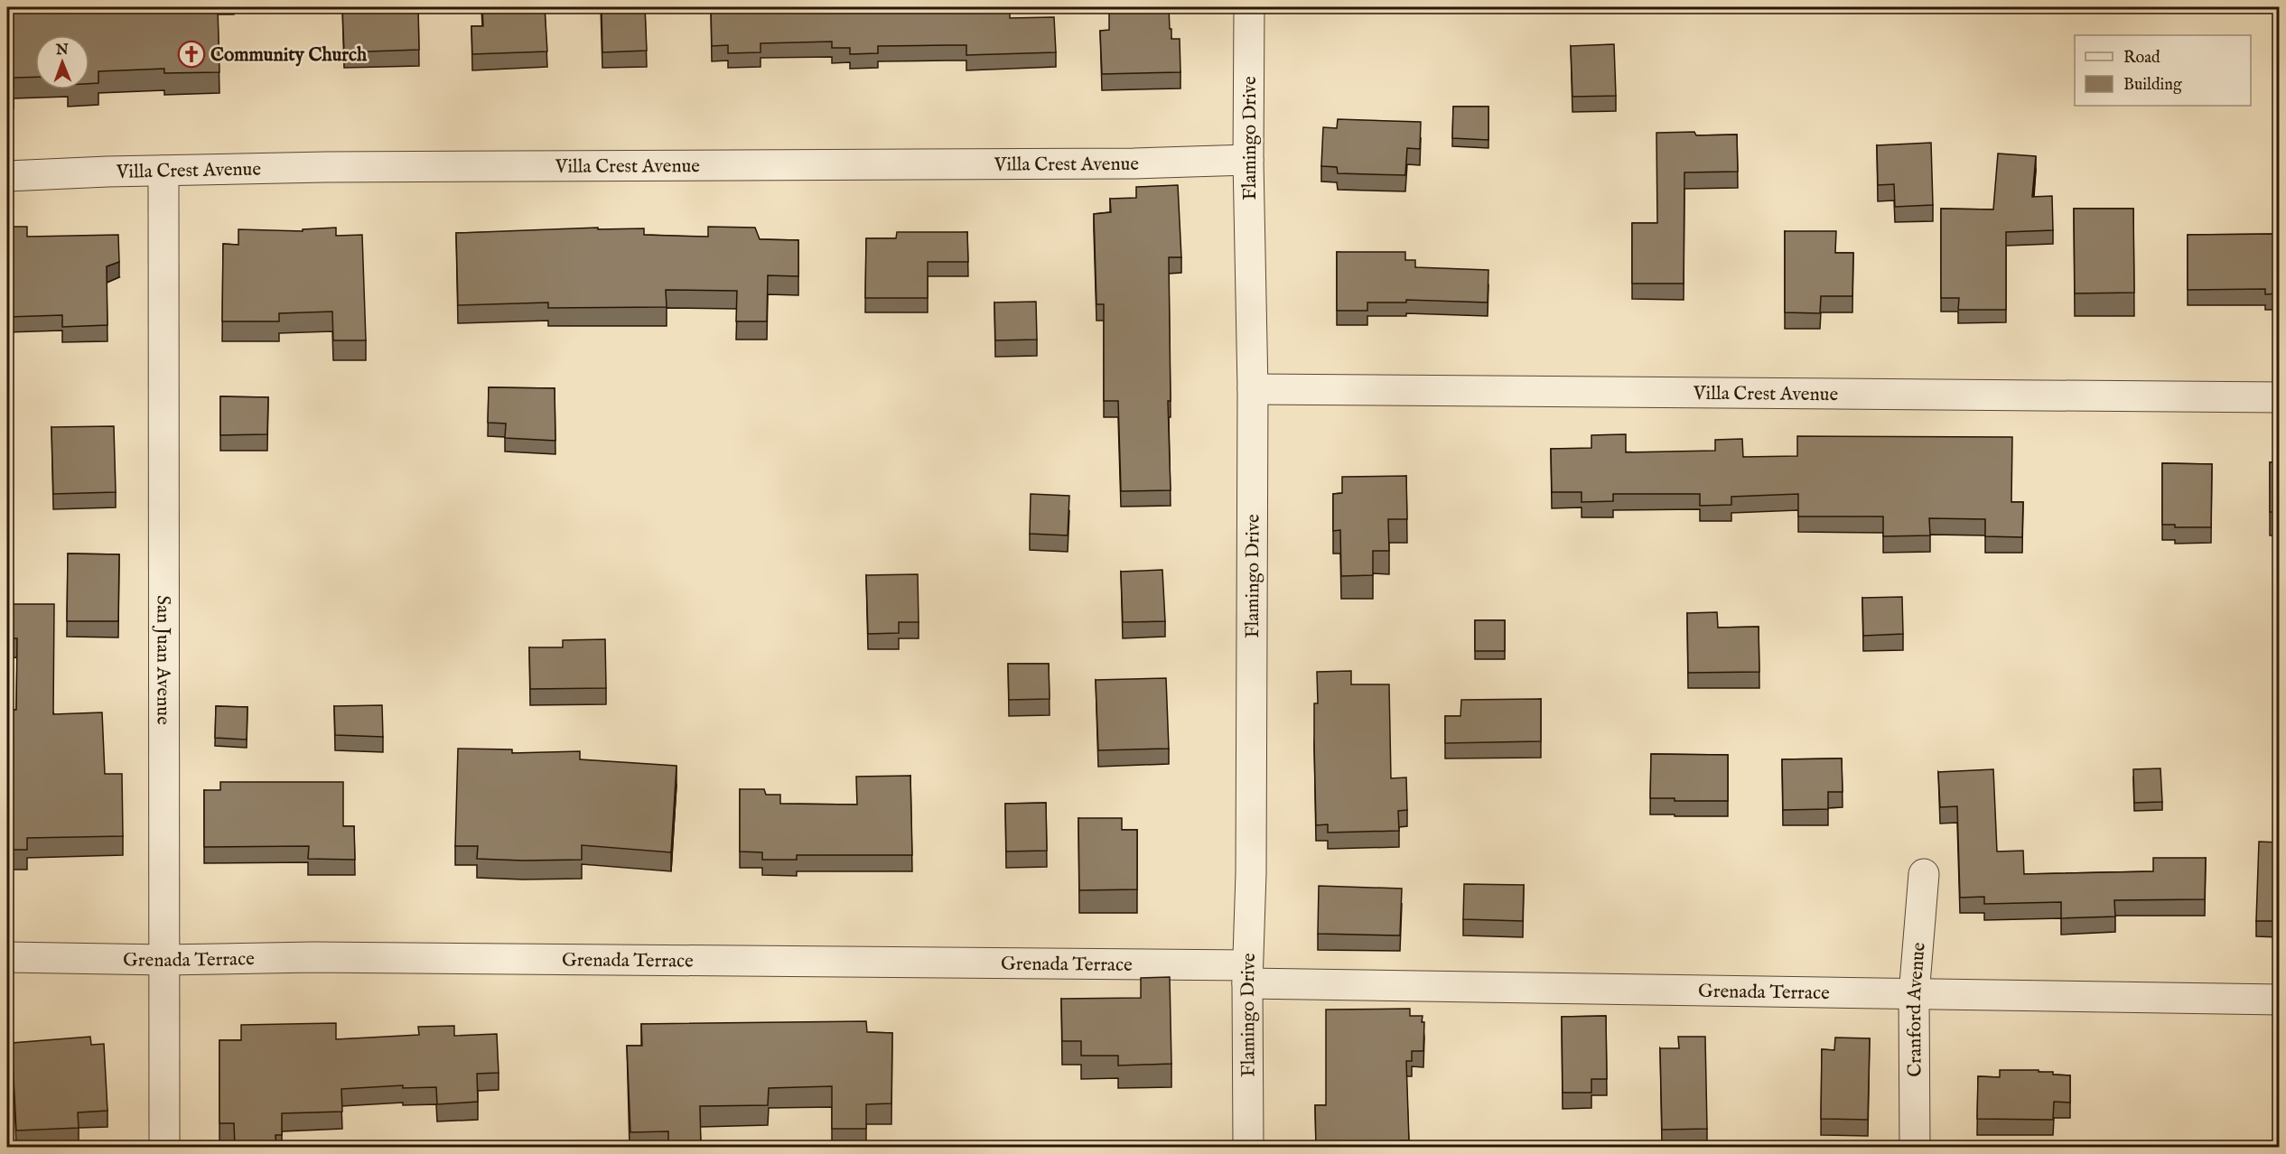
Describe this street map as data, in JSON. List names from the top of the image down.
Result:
{
  "streets": {
    "street": [
      "Flamingo Drive",
      "Villa Crest Avenue",
      "San Juan Avenue",
      "Grenada Terrace",
      "Cranford Avenue"
    ]
  },
  "crossings": [
    ["Flamingo Drive", "Villa Crest Avenue"],
    ["Flamingo Drive", "Grenada Terrace"],
    ["Villa Crest Avenue", "San Juan Avenue"],
    ["San Juan Avenue", "Grenada Terrace"],
    ["Grenada Terrace", "Cranford Avenue"]
  ],
  "places": {
    "church": ["Community Church"]
  },
  "legend": ["Road", "Building"],
  "north": "top"
}
